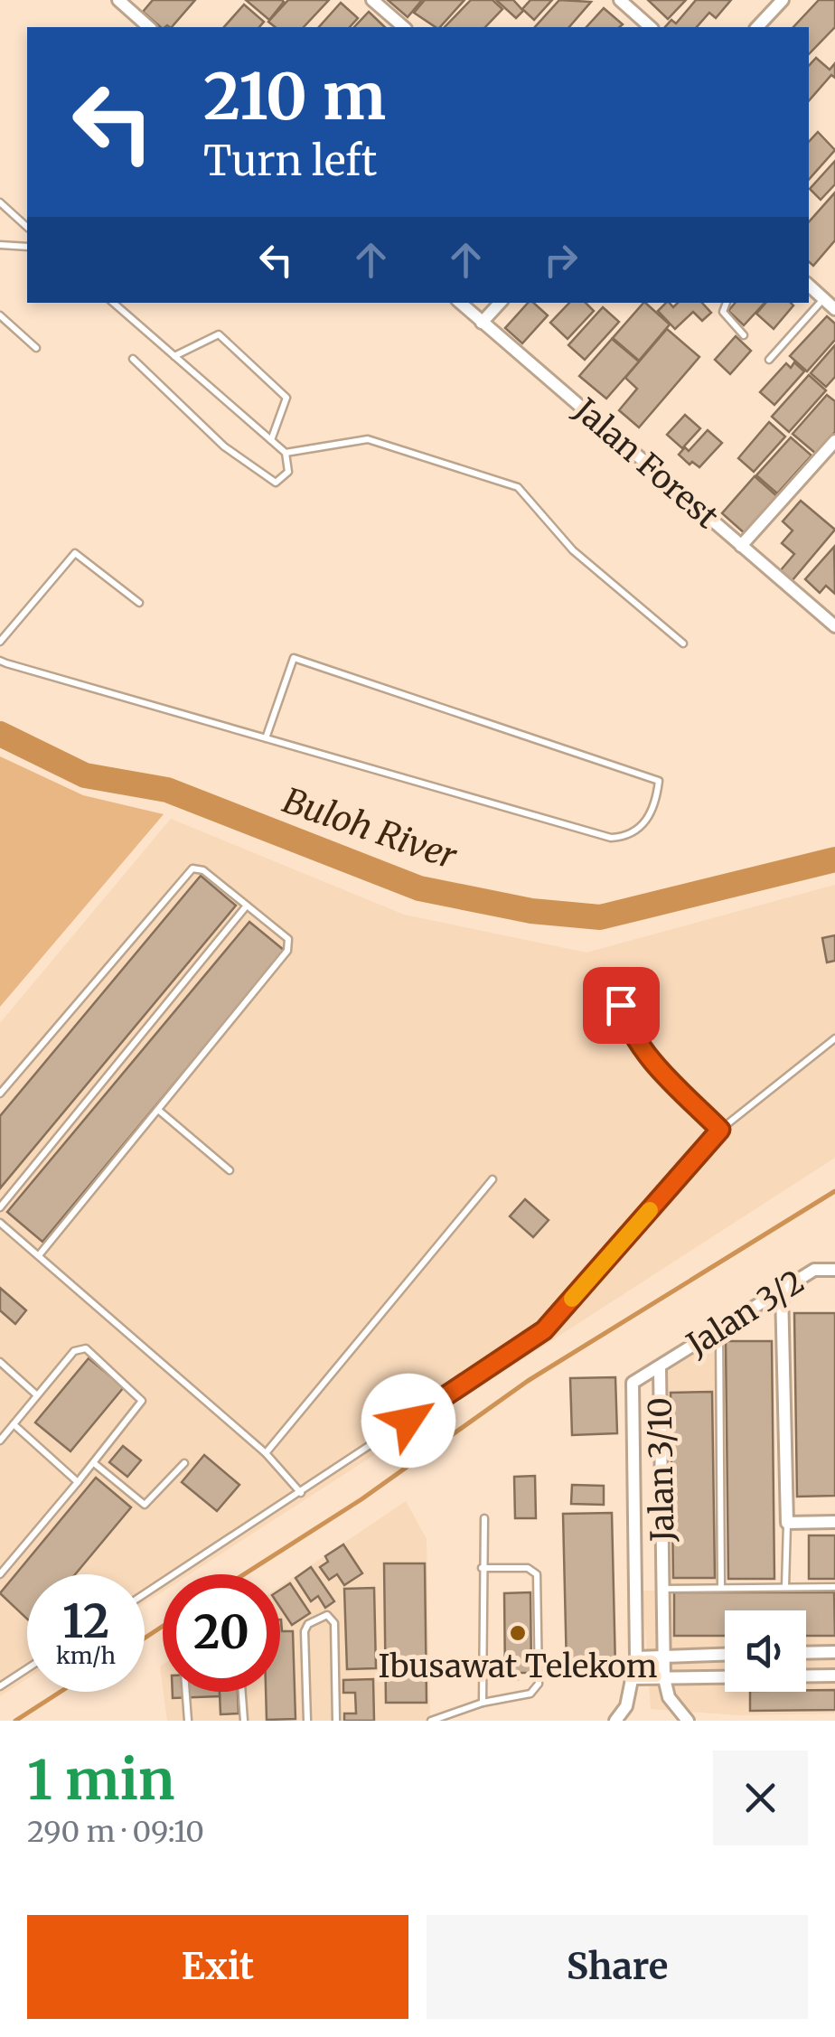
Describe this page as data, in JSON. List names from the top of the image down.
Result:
{
  "streets": {
    "street": ["Jalan Forest", "Jalan 3/2", "Jalan 3/10"]
  },
  "crossings": [
    ["Jalan 3/2", "Jalan 3/10"]
  ],
  "water": ["Buloh River"],
  "places": ["Ibusawat Telekom"],
  "page": {
    "turn": ["210 m", "Turn left"],
    "speed": "12 km/h",
    "limit": "20",
    "heading": ["1 min", "290 m · 09:10"],
    "buttons": ["Exit", "Share"]
  }
}
